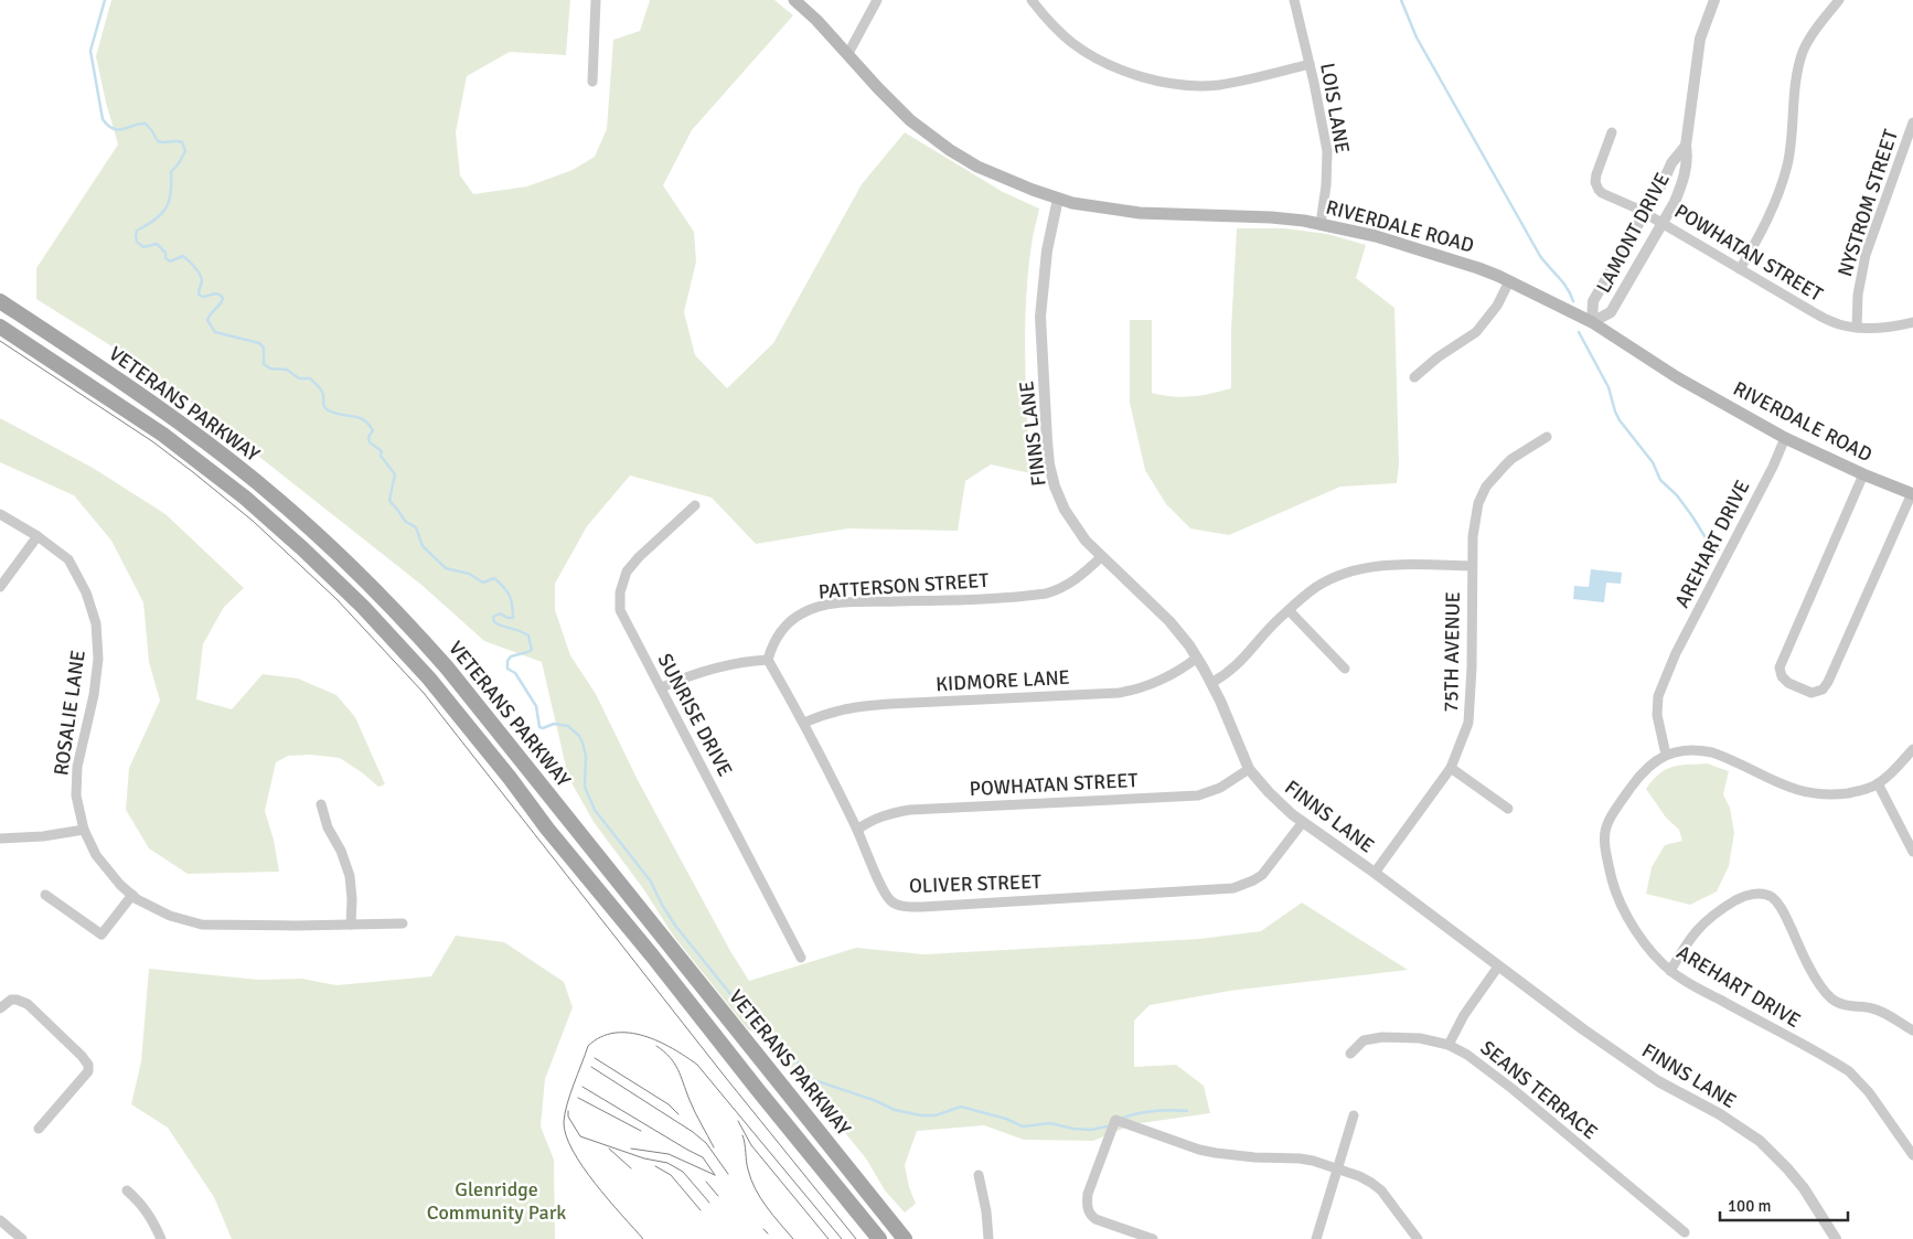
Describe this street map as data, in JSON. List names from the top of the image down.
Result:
{
  "streets": {
    "main road": ["RIVERDALE ROAD", "VETERANS PARKWAY"],
    "street": [
      "LOIS LANE",
      "NYSTROM STREET",
      "LAMONT DRIVE",
      "POWHATAN STREET",
      "FINNS LANE",
      "AREHART DRIVE",
      "PATTERSON STREET",
      "75TH AVENUE",
      "KIDMORE LANE",
      "ROSALIE LANE",
      "SUNRISE DRIVE",
      "OLIVER STREET",
      "SEANS TERRACE"
    ]
  },
  "crossings": [
    ["LOIS LANE", "RIVERDALE ROAD"],
    ["NYSTROM STREET", "POWHATAN STREET"],
    ["RIVERDALE ROAD", "LAMONT DRIVE"],
    ["RIVERDALE ROAD", "FINNS LANE"],
    ["RIVERDALE ROAD", "AREHART DRIVE"],
    ["LAMONT DRIVE", "POWHATAN STREET"],
    ["POWHATAN STREET", "FINNS LANE"],
    ["POWHATAN STREET", "OLIVER STREET"],
    ["FINNS LANE", "PATTERSON STREET"],
    ["FINNS LANE", "75TH AVENUE"],
    ["FINNS LANE", "KIDMORE LANE"],
    ["FINNS LANE", "OLIVER STREET"],
    ["PATTERSON STREET", "OLIVER STREET"],
    ["KIDMORE LANE", "OLIVER STREET"]
  ],
  "parks": ["Glenridge Community Park"],
  "scale_bar": "100 m"
}
